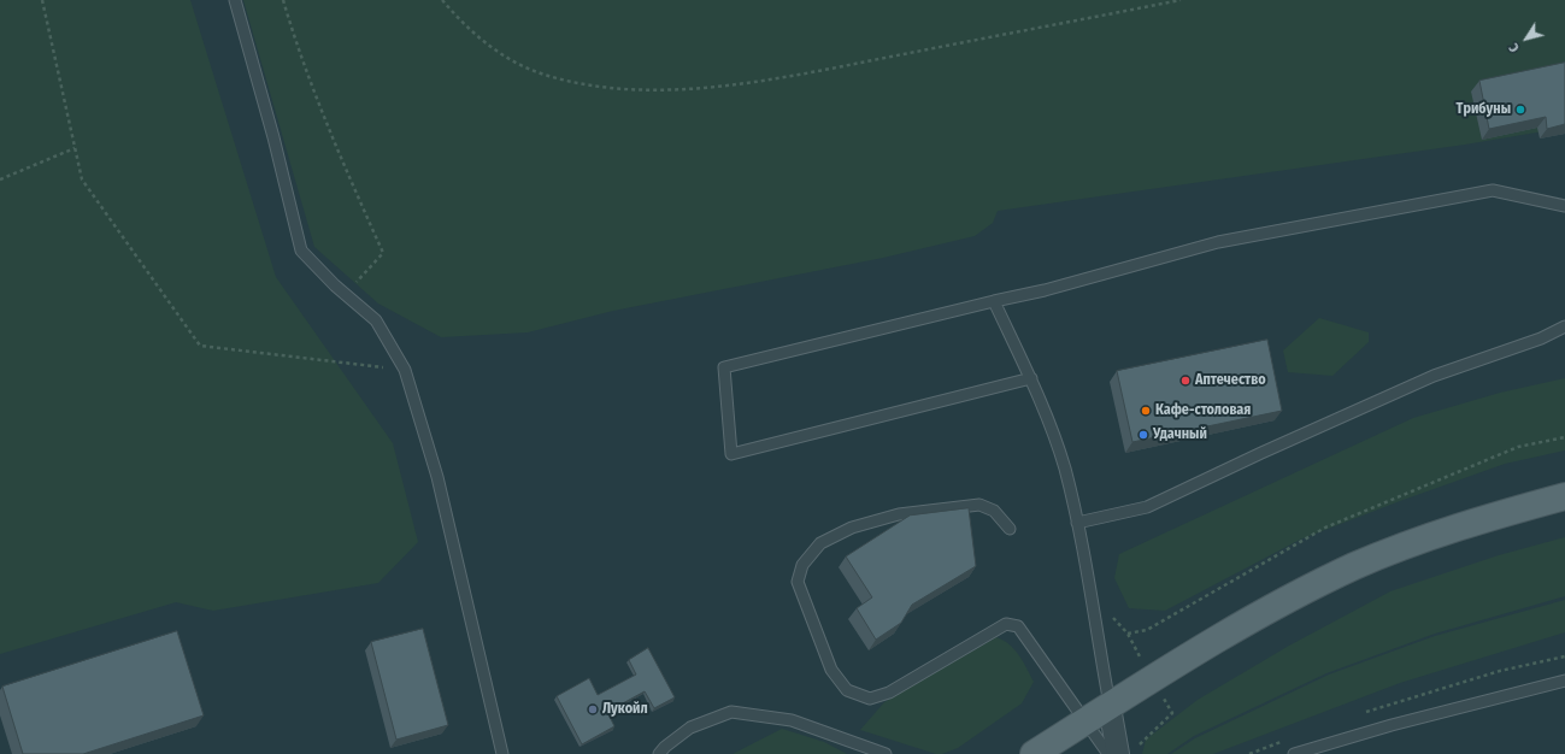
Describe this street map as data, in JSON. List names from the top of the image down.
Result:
{
  "places": [
    "Трибуны",
    "Аптечество",
    "Кафе-столовая",
    "Удачный",
    "Лукойл"
  ],
  "north": "bottom left"
}
